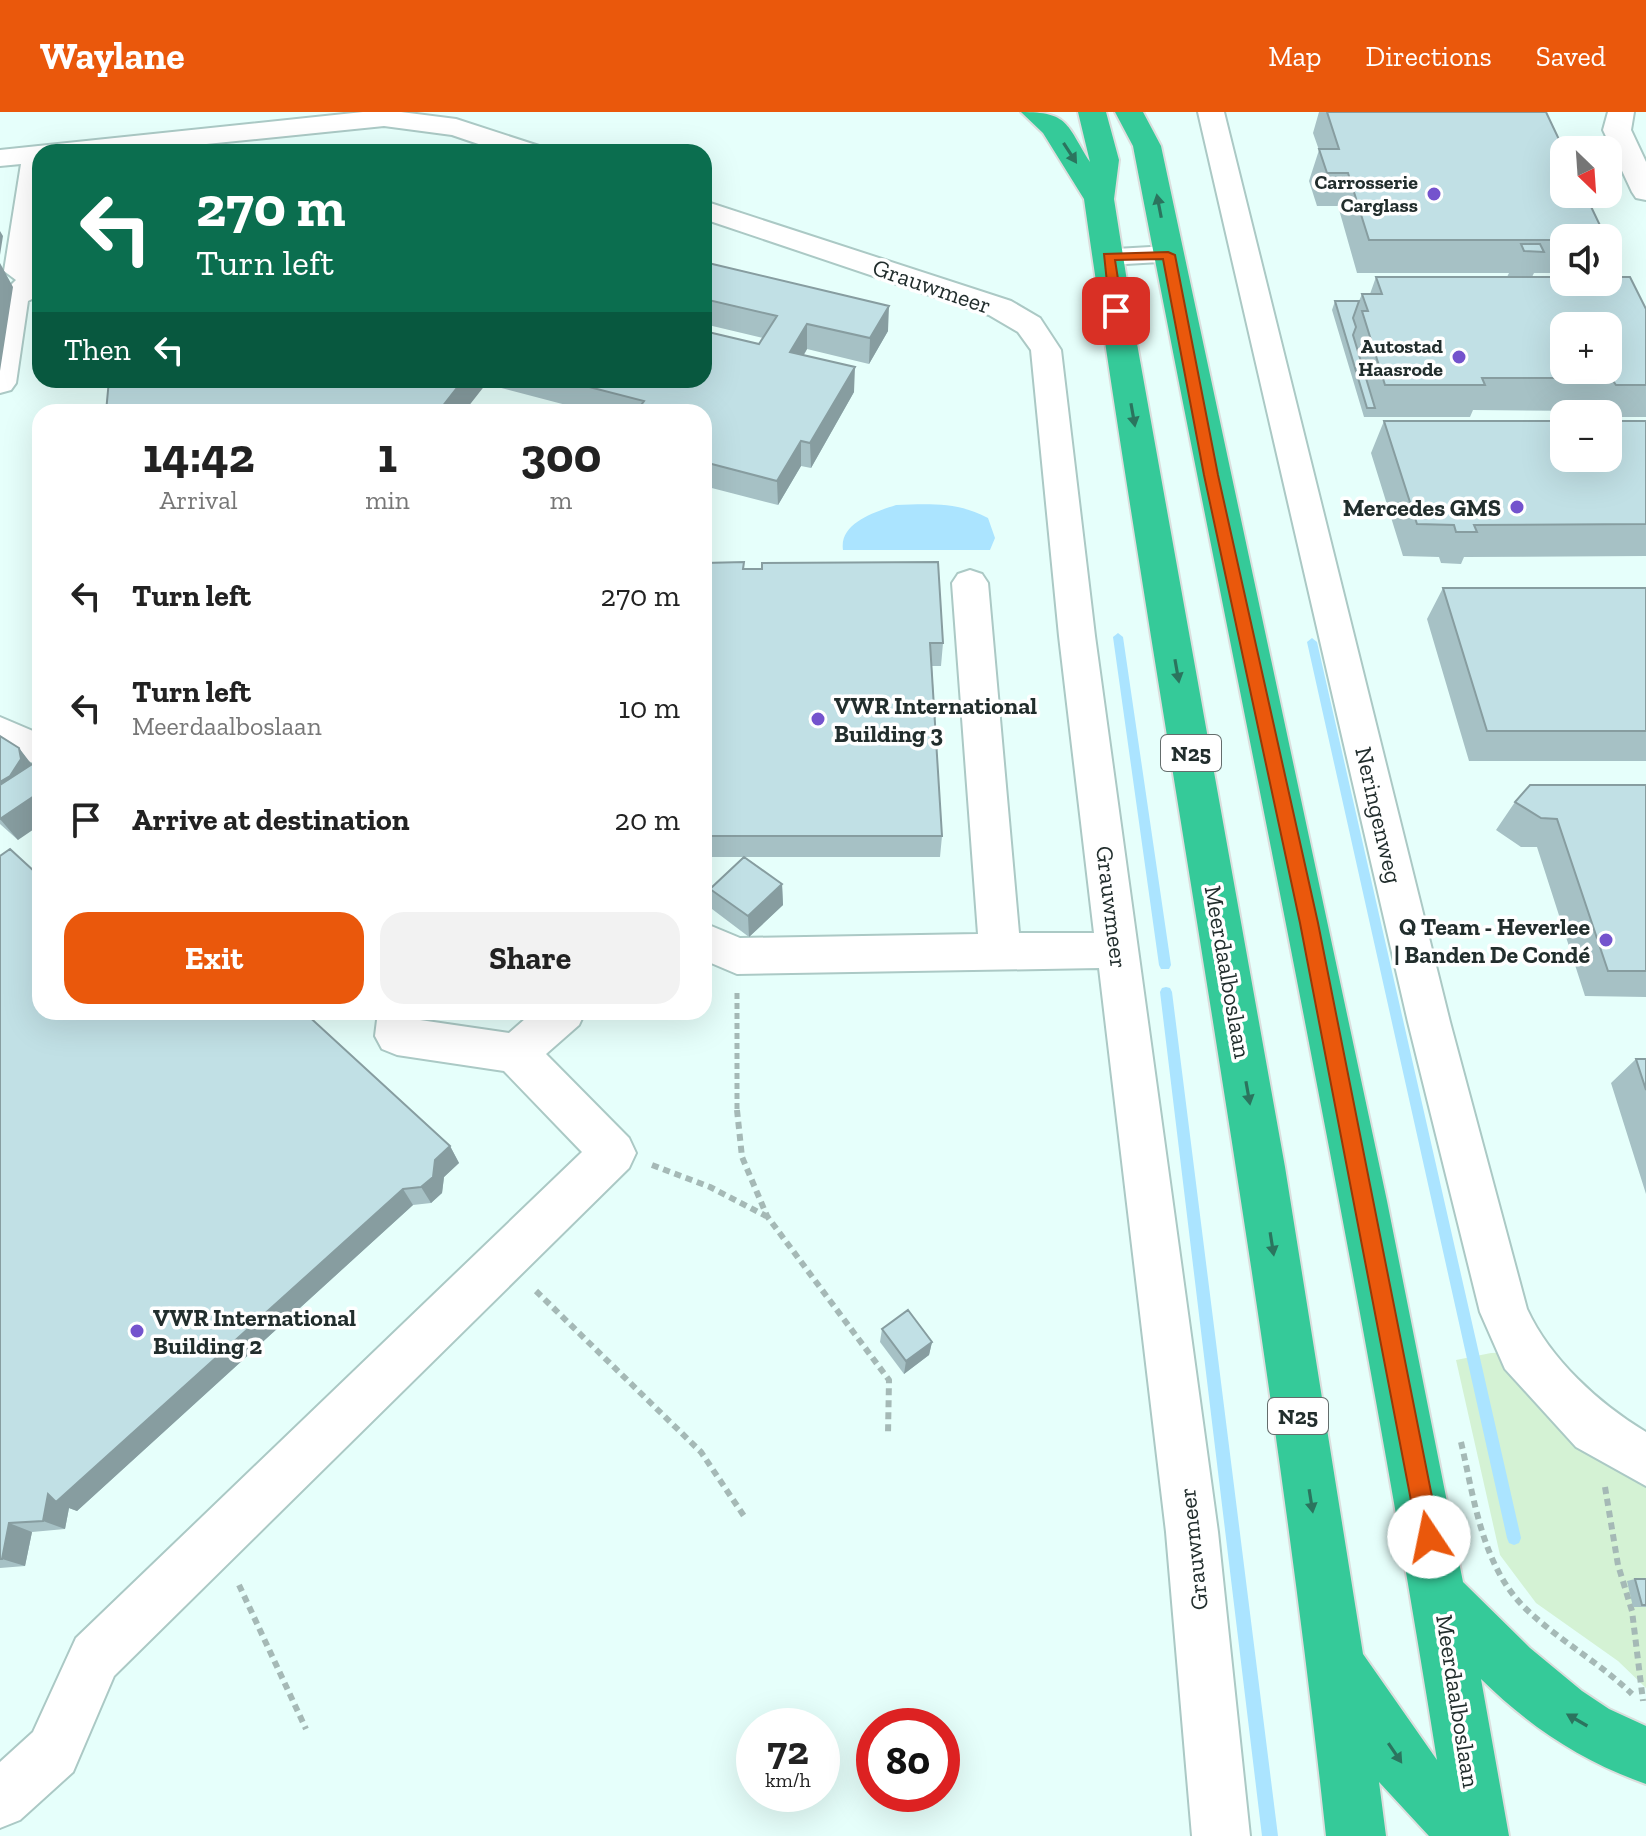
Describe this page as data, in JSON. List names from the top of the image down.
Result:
{
  "streets": {
    "highway": ["N25", "Meerdaalboslaan"],
    "street": ["Grauwmeer", "Neringenweg"]
  },
  "places": [
    "Carrosserie Carglass",
    "Autostad Haasrode",
    "Mercedes GMS",
    "VWR International Building 3",
    "Q Team - Heverlee | Banden De Condé",
    "VWR International Building 2"
  ],
  "north": "bottom right",
  "page": {
    "header": "Waylane",
    "nav": ["Map", "Directions", "Saved"],
    "map_buttons": ["+", "−"],
    "turn": ["270 m", "Turn left"],
    "then": "Then",
    "eta": [
      "14:42",
      "Arrival",
      "1",
      "min",
      "300",
      "m"
    ],
    "list": [
      {
        "name": "Turn left",
        "value": "270 m"
      },
      {
        "name": "Turn left",
        "note": "Meerdaalboslaan",
        "value": "10 m"
      },
      {
        "name": "Arrive at destination",
        "value": "20 m"
      }
    ],
    "buttons": ["Exit", "Share"],
    "speed": "72 km/h",
    "limit": "80"
  }
}
